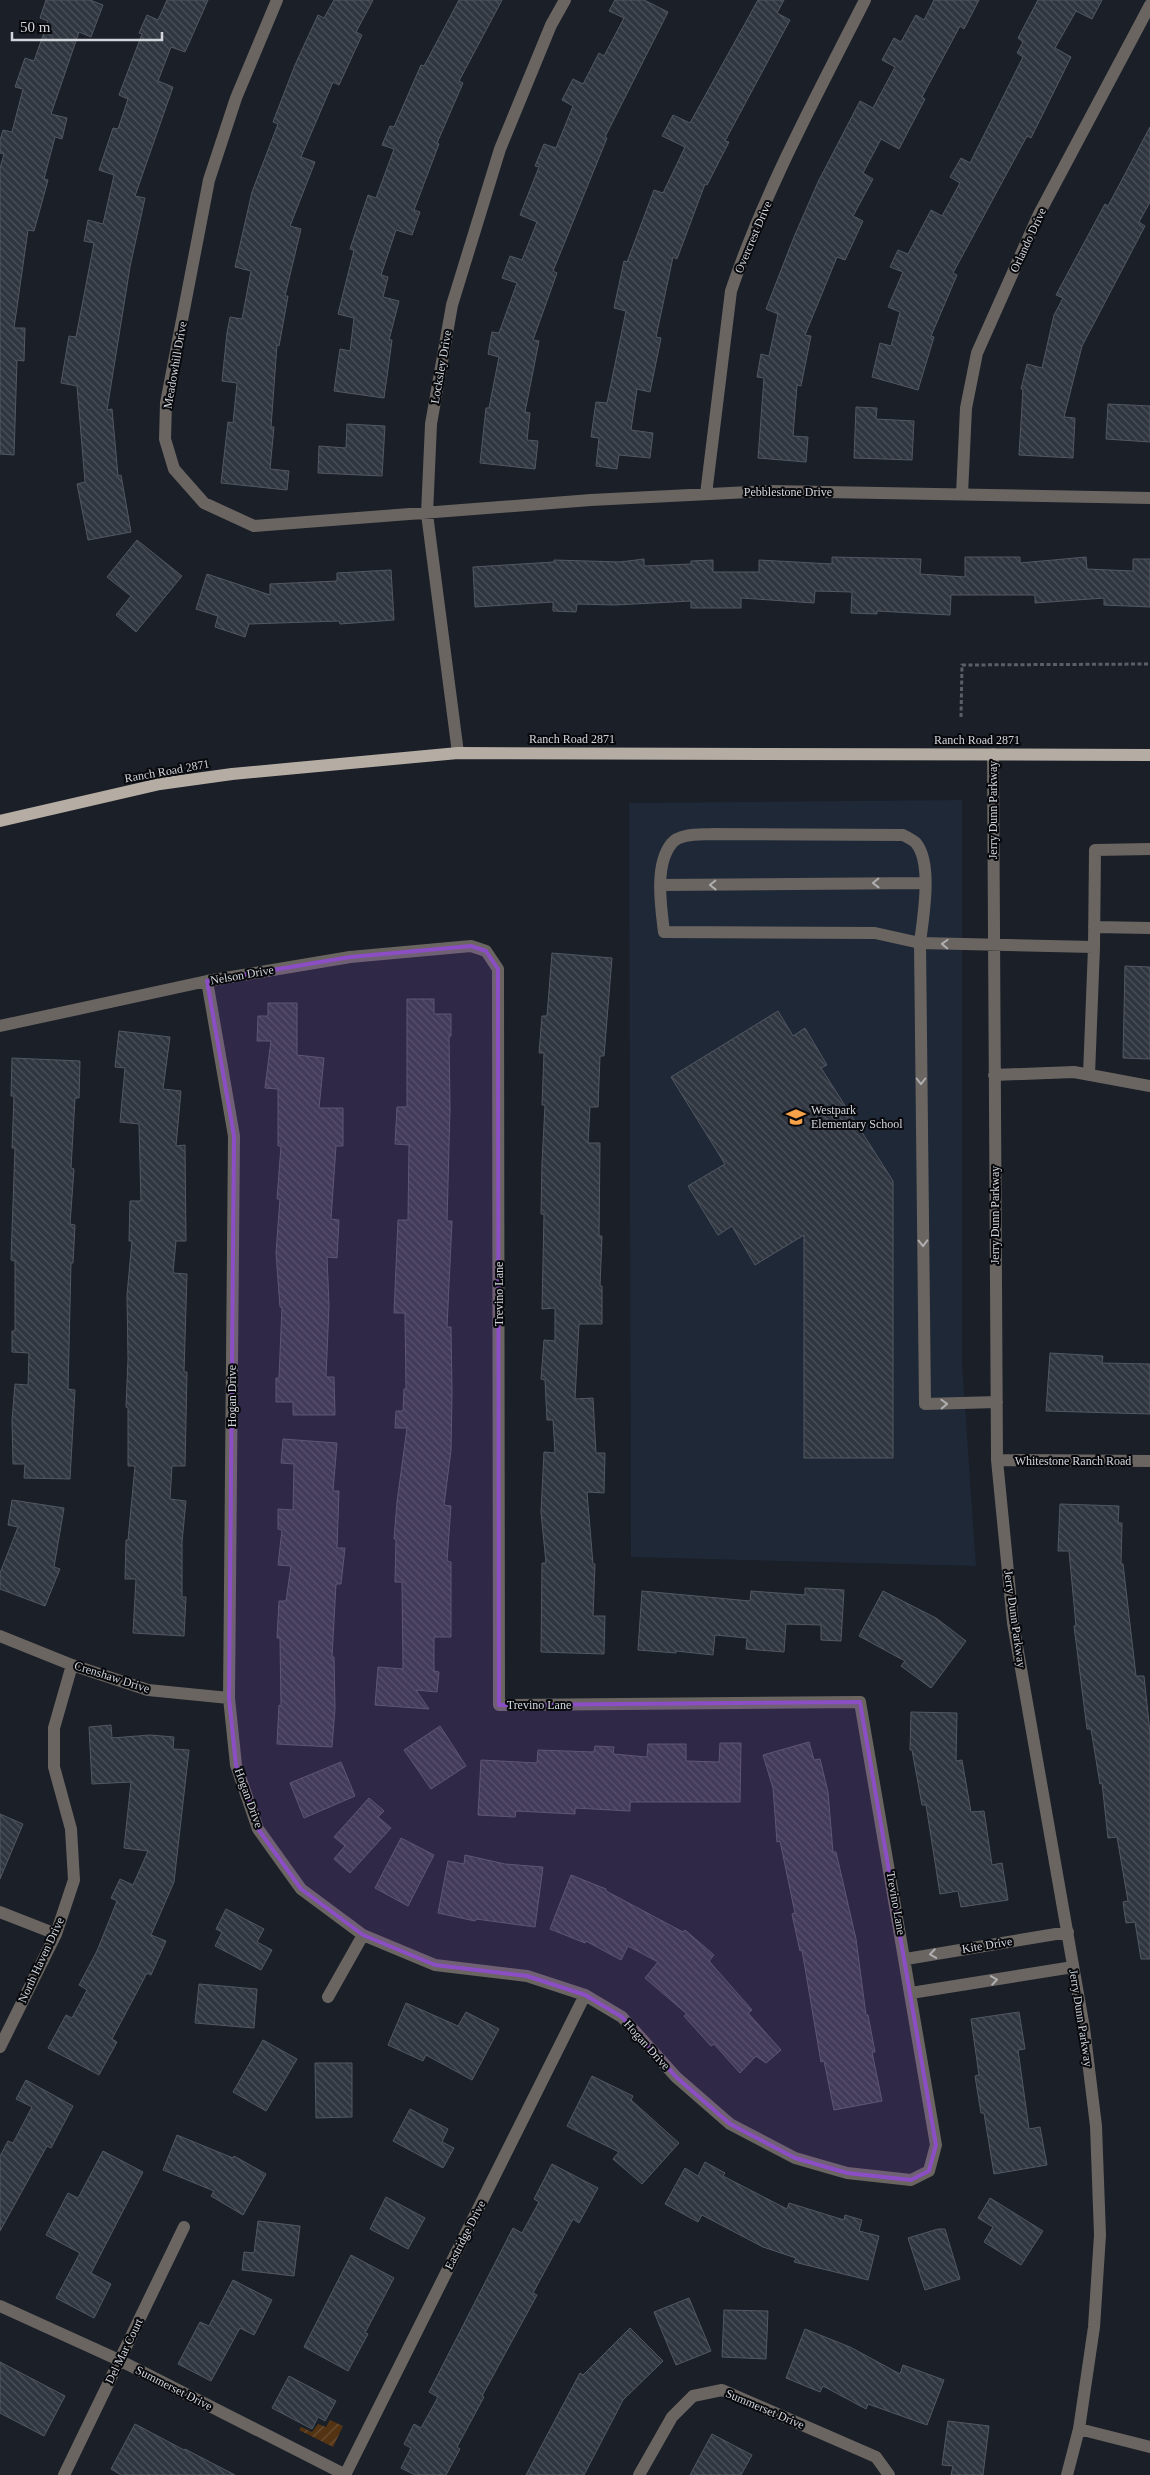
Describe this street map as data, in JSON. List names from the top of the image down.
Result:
{
  "streets": {
    "main road": ["Ranch Road 2871"],
    "street": [
      "Overcrest Drive",
      "Orlando Drive",
      "Meadowhill Drive",
      "Locksley Drive",
      "Pebblestone Drive",
      "Jerry Dunn Parkway",
      "Nelson Drive",
      "Trevino Lane",
      "Hogan Drive",
      "Whitestone Ranch Road",
      "Crenshaw Drive",
      "Kite Drive",
      "North Haven Drive",
      "Eastridge Drive",
      "Del Mar Court",
      "Summerset Drive"
    ]
  },
  "crossings": [
    ["Overcrest Drive", "Pebblestone Drive"],
    ["Orlando Drive", "Pebblestone Drive"],
    ["Meadowhill Drive", "Locksley Drive"],
    ["Meadowhill Drive", "Pebblestone Drive"],
    ["Locksley Drive", "Pebblestone Drive"],
    ["Locksley Drive", "Ranch Road 2871"],
    ["Ranch Road 2871", "Jerry Dunn Parkway"],
    ["Jerry Dunn Parkway", "Whitestone Ranch Road"],
    ["Jerry Dunn Parkway", "Kite Drive"],
    ["Nelson Drive", "Trevino Lane"],
    ["Nelson Drive", "Hogan Drive"],
    ["Trevino Lane", "Hogan Drive"],
    ["Trevino Lane", "Kite Drive"],
    ["Hogan Drive", "Crenshaw Drive"],
    ["Hogan Drive", "Eastridge Drive"],
    ["Crenshaw Drive", "North Haven Drive"],
    ["Eastridge Drive", "Summerset Drive"],
    ["Del Mar Court", "Summerset Drive"]
  ],
  "places": {
    "school or university": ["Westpark Elementary School"]
  },
  "scale_bar": "50 m"
}
